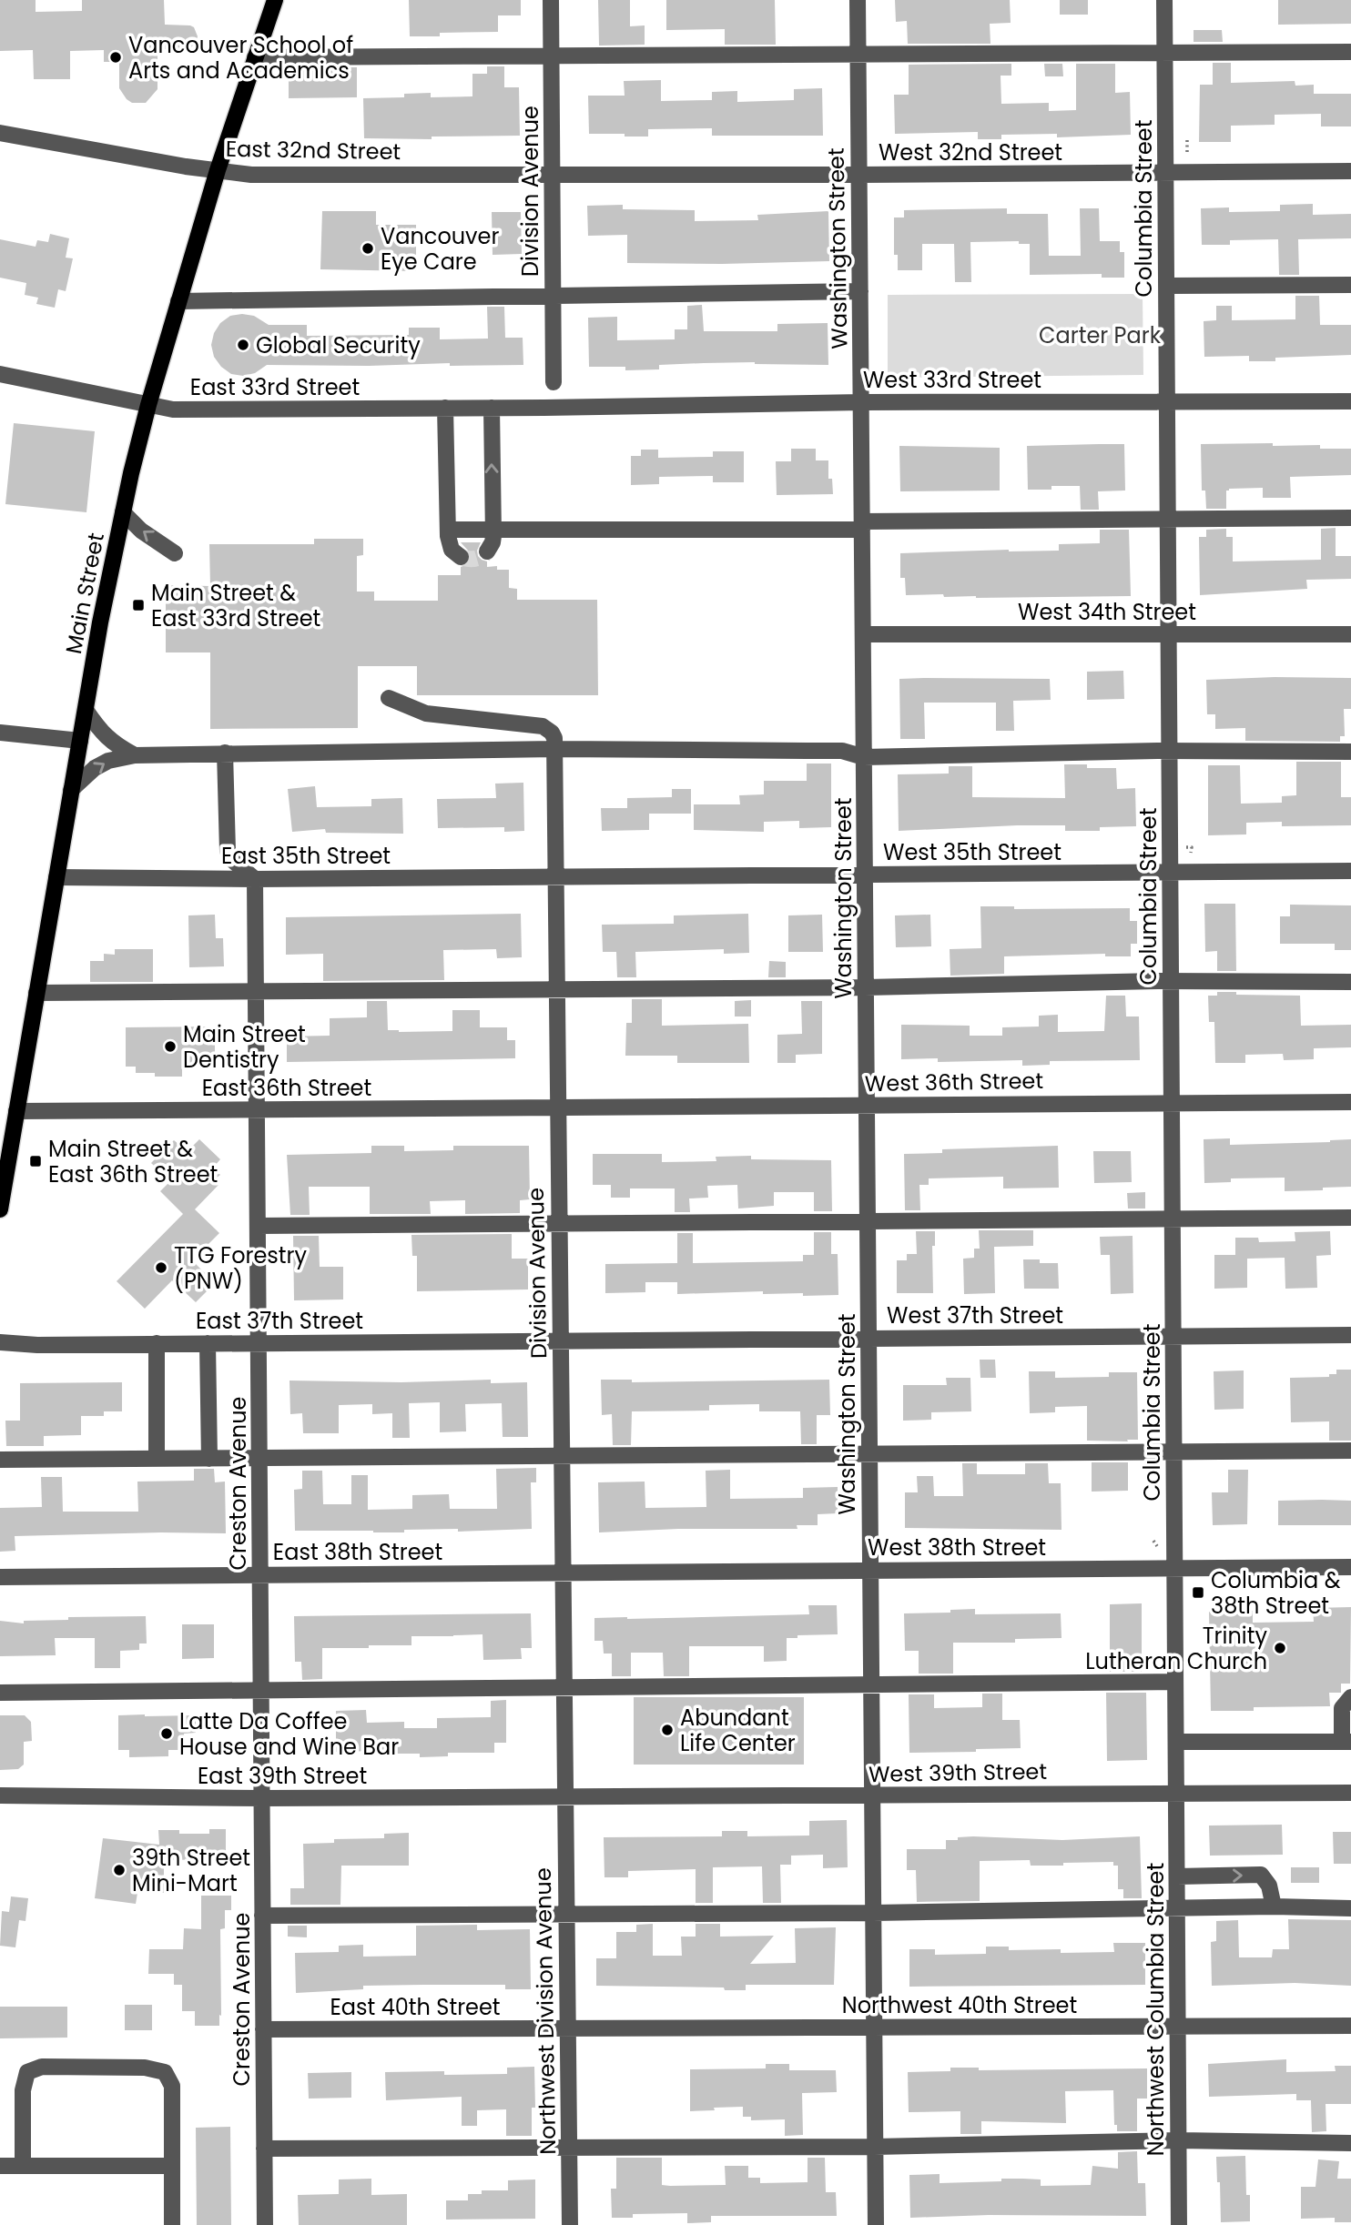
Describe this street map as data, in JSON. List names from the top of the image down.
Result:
{
  "streets": {
    "main road": ["Main Street"],
    "street": [
      "East 32nd Street",
      "West 32nd Street",
      "Division Avenue",
      "Columbia Street",
      "Washington Street",
      "West 33rd Street",
      "East 33rd Street",
      "West 34th Street",
      "West 35th Street",
      "East 35th Street",
      "West 36th Street",
      "East 36th Street",
      "West 37th Street",
      "East 37th Street",
      "Creston Avenue",
      "West 38th Street",
      "East 38th Street",
      "West 39th Street",
      "East 39th Street",
      "Northwest 40th Street",
      "East 40th Street",
      "Northwest Columbia Street",
      "Northwest Division Avenue"
    ]
  },
  "crossings": [
    ["East 32nd Street", "West 32nd Street"],
    ["East 32nd Street", "Division Avenue"],
    ["East 32nd Street", "Main Street"],
    ["West 32nd Street", "Division Avenue"],
    ["West 32nd Street", "Columbia Street"],
    ["West 32nd Street", "Washington Street"],
    ["Division Avenue", "West 35th Street"],
    ["Division Avenue", "East 35th Street"],
    ["Division Avenue", "West 36th Street"],
    ["Division Avenue", "East 36th Street"],
    ["Division Avenue", "West 37th Street"],
    ["Division Avenue", "East 37th Street"],
    ["Division Avenue", "West 38th Street"],
    ["Division Avenue", "East 38th Street"],
    ["Division Avenue", "West 39th Street"],
    ["Division Avenue", "East 39th Street"],
    ["Division Avenue", "Northwest Division Avenue"],
    ["Columbia Street", "West 33rd Street"],
    ["Columbia Street", "West 34th Street"],
    ["Columbia Street", "West 35th Street"],
    ["Columbia Street", "West 36th Street"],
    ["Columbia Street", "West 37th Street"],
    ["Columbia Street", "West 38th Street"],
    ["Columbia Street", "West 39th Street"],
    ["Columbia Street", "Northwest Columbia Street"],
    ["Washington Street", "West 33rd Street"],
    ["Washington Street", "West 34th Street"],
    ["Washington Street", "West 35th Street"],
    ["Washington Street", "West 36th Street"],
    ["Washington Street", "West 37th Street"],
    ["Washington Street", "West 38th Street"],
    ["Washington Street", "West 39th Street"],
    ["Washington Street", "Northwest 40th Street"],
    ["West 33rd Street", "East 33rd Street"],
    ["East 33rd Street", "Main Street"],
    ["Main Street", "East 35th Street"],
    ["Main Street", "East 36th Street"],
    ["West 35th Street", "East 35th Street"],
    ["East 35th Street", "Creston Avenue"],
    ["West 36th Street", "East 36th Street"],
    ["East 36th Street", "Creston Avenue"],
    ["West 37th Street", "East 37th Street"],
    ["East 37th Street", "Creston Avenue"],
    ["Creston Avenue", "East 38th Street"],
    ["Creston Avenue", "East 39th Street"],
    ["Creston Avenue", "East 40th Street"],
    ["West 38th Street", "East 38th Street"],
    ["West 39th Street", "East 39th Street"],
    ["West 39th Street", "Northwest Columbia Street"],
    ["West 39th Street", "Northwest Division Avenue"],
    ["East 39th Street", "Northwest Division Avenue"],
    ["Northwest 40th Street", "East 40th Street"],
    ["Northwest 40th Street", "Northwest Columbia Street"],
    ["Northwest 40th Street", "Northwest Division Avenue"],
    ["East 40th Street", "Northwest Division Avenue"]
  ],
  "parks": ["Carter Park"],
  "places": {
    "other": [
      "Vancouver School of Arts and Academics",
      "Vancouver Eye Care",
      "Global Security",
      "Main Street Dentistry",
      "TTG Forestry (PNW)",
      "Trinity Lutheran Church",
      "Abundant Life Center",
      "Latte Da Coffee House and Wine Bar",
      "39th Street Mini-Mart"
    ],
    "transit": ["Main Street & East 33rd Street", "Main Street & East 36th Street", "Columbia & 38th Street"]
  }
}
